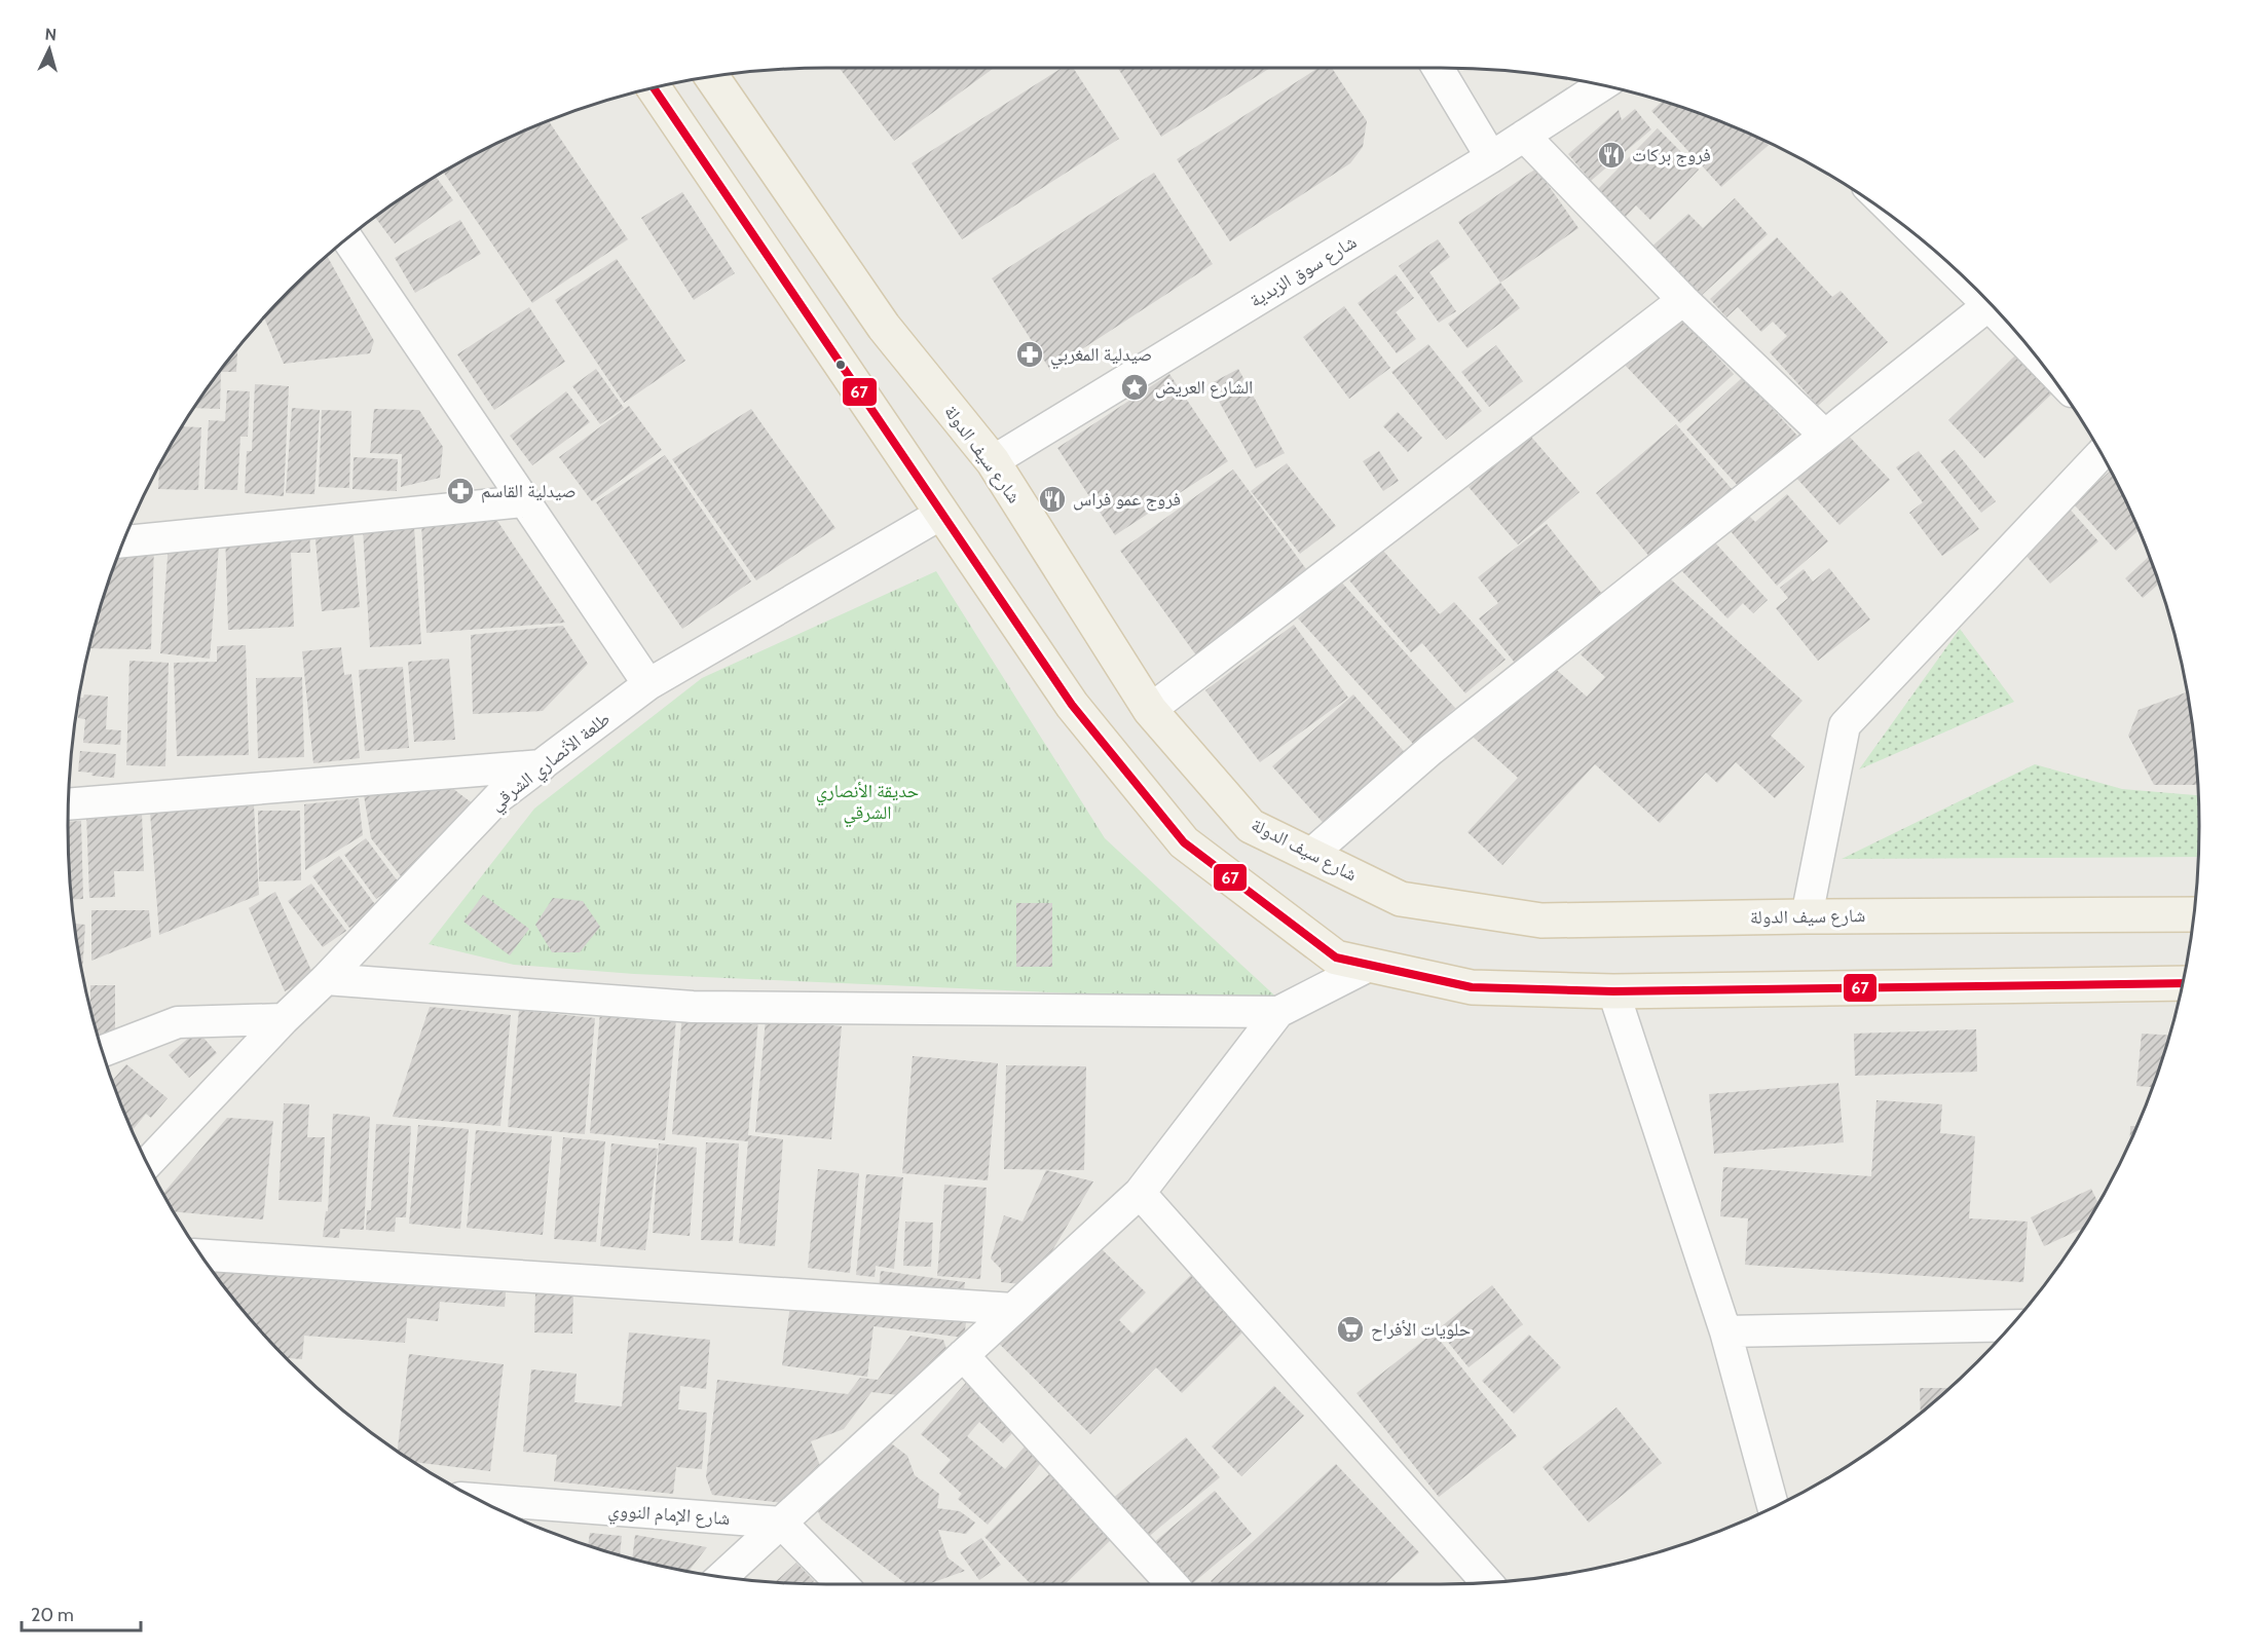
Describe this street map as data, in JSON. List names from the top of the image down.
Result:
{
  "streets": {
    "main road": ["شارع سيف الدولة"],
    "street": ["شارع سوق الزبدية", "طلعة الأنصاري الشرقي", "شارع الإمام النووي"]
  },
  "crossings": [
    ["شارع سوق الزبدية", "شارع سيف الدولة"]
  ],
  "parks": ["حديقة الأنصاري الشرقي"],
  "places": {
    "restaurant": ["فروج بركات", "فروج عمو فراس"],
    "pharmacy": ["صيدلية المغربي", "صيدلية القاسم"],
    "place": ["الشارع العريض"],
    "supermarket": ["حلويات الأفراح"]
  },
  "lines": ["transit line 67"],
  "scale_bar": "20 m",
  "north": "top"
}
